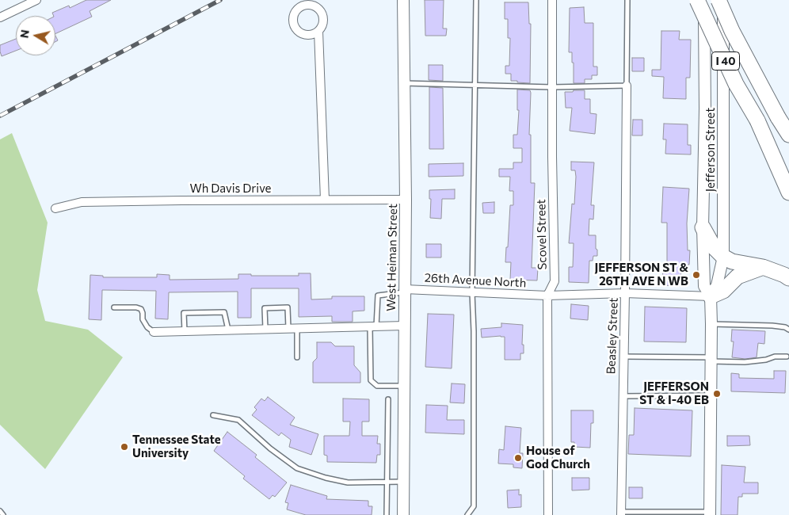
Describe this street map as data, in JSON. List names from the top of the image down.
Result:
{
  "streets": {
    "highway": ["I 40"],
    "main road": ["Jefferson Street", "West Heiman Street"],
    "street": [
      "Wh Davis Drive",
      "Scovel Street",
      "26th Avenue North",
      "Beasley Street"
    ]
  },
  "crossings": [
    ["Jefferson Street", "26th Avenue North"],
    ["Wh Davis Drive", "West Heiman Street"],
    ["Scovel Street", "26th Avenue North"],
    ["West Heiman Street", "26th Avenue North"],
    ["26th Avenue North", "Beasley Street"]
  ],
  "places": [
    "JEFFERSON ST & 26TH AVE N WB",
    "JEFFERSON ST & I-40 EB",
    "Tennessee State University",
    "House of God Church"
  ],
  "north": "left"
}
